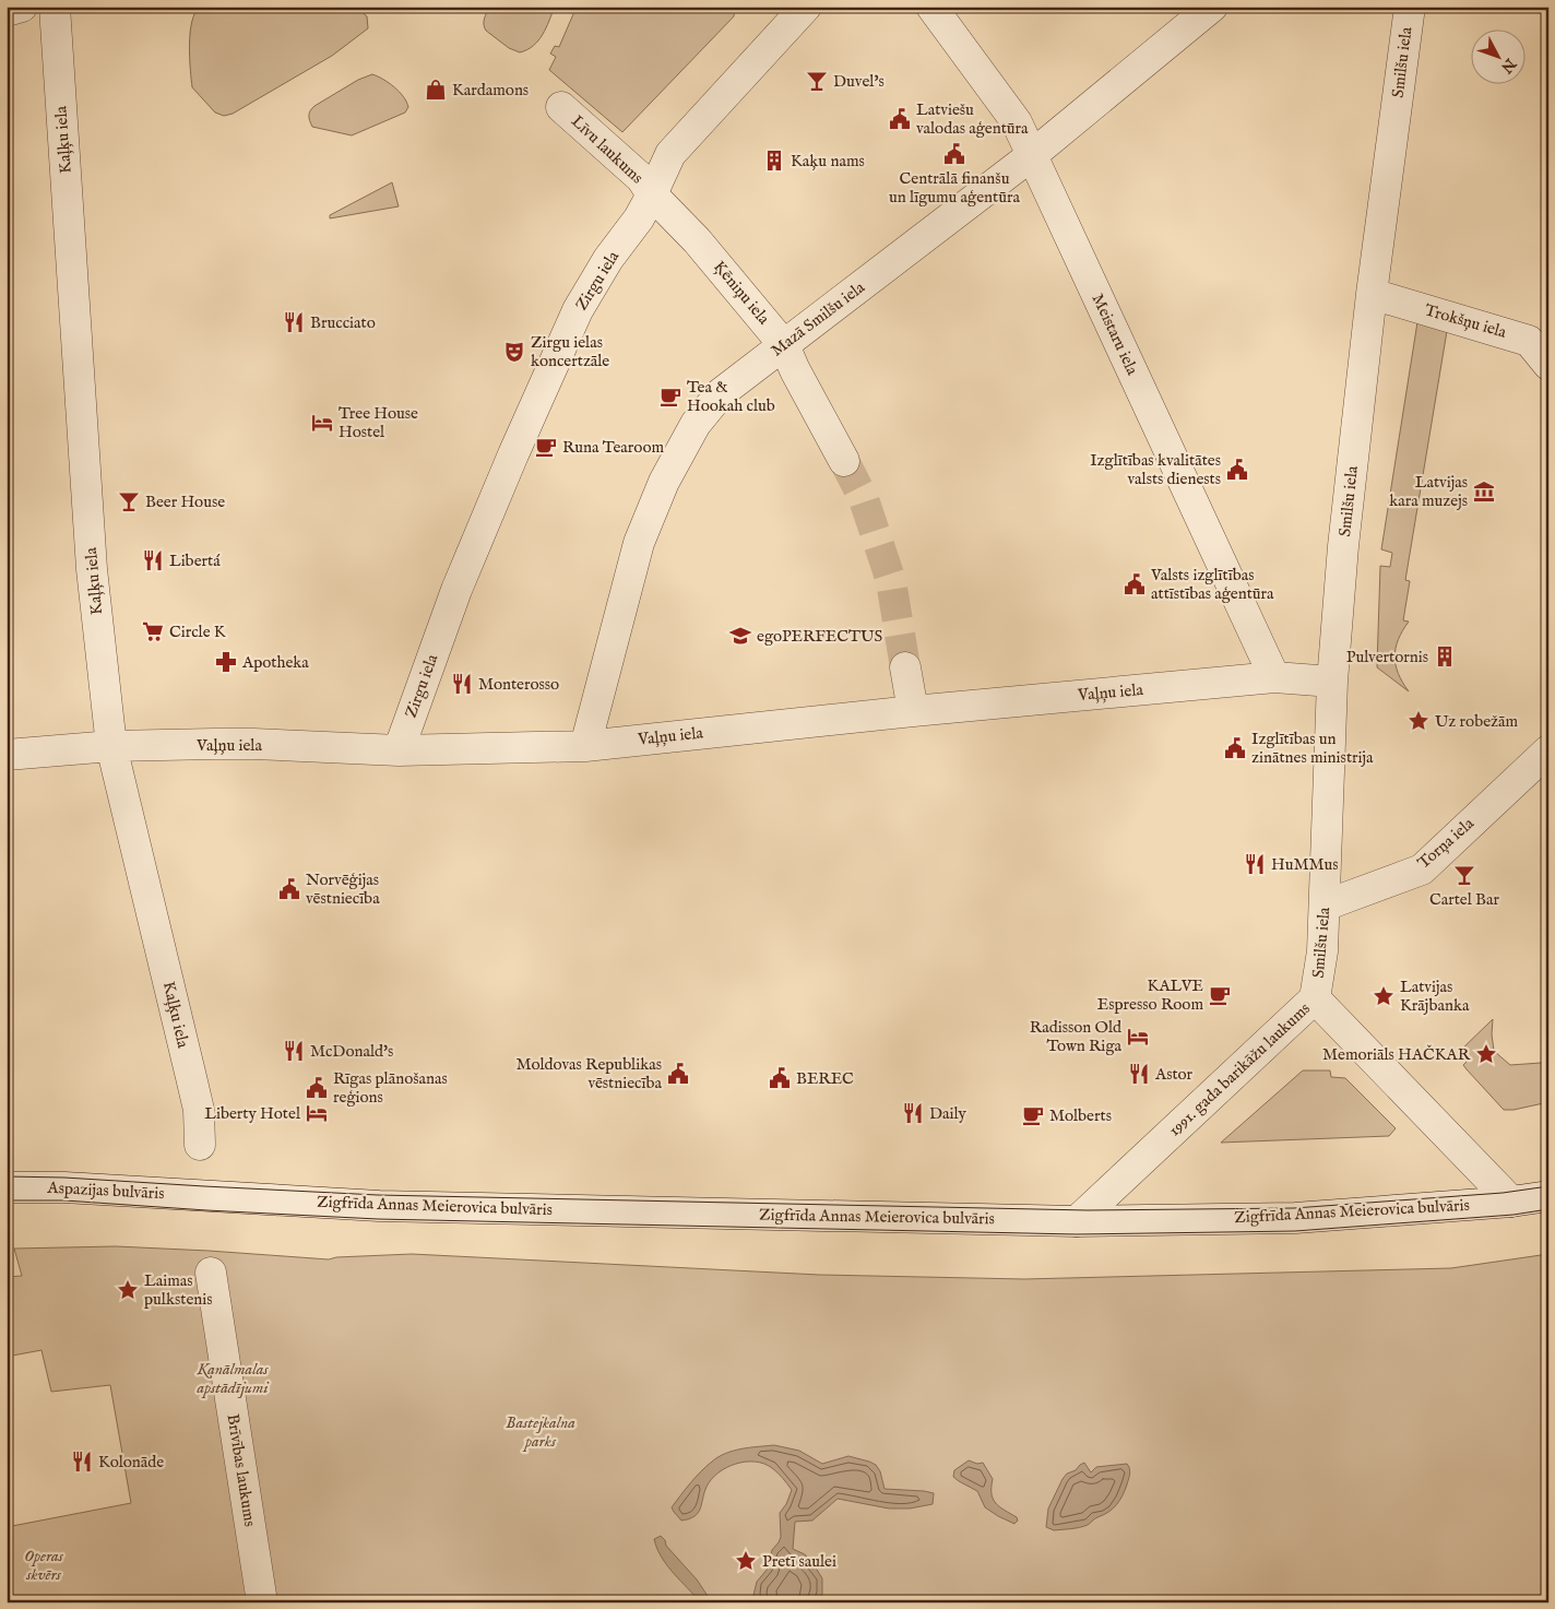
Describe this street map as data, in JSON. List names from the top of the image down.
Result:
{
  "streets": {
    "street": [
      "Smilšu iela",
      "Kaļķu iela",
      "Līvu laukums",
      "Zirgu iela",
      "Ķēniņu iela",
      "Mazā Smilšu iela",
      "Trokšņu iela",
      "Meistaru iela",
      "Vaļņu iela",
      "Torņa iela",
      "1991. gada barikāžu laukums",
      "Aspazijas bulvāris",
      "Zigfrīda Annas Meierovica bulvāris",
      "Brīvības laukums"
    ]
  },
  "crossings": [
    ["Smilšu iela", "Trokšņu iela"],
    ["Smilšu iela", "Vaļņu iela"],
    ["Smilšu iela", "Torņa iela"],
    ["Smilšu iela", "1991. gada barikāžu laukums"],
    ["Kaļķu iela", "Vaļņu iela"],
    ["Līvu laukums", "Zirgu iela"],
    ["Līvu laukums", "Ķēniņu iela"],
    ["Zirgu iela", "Ķēniņu iela"],
    ["Zirgu iela", "Vaļņu iela"],
    ["Ķēniņu iela", "Mazā Smilšu iela"],
    ["Mazā Smilšu iela", "Meistaru iela"],
    ["Mazā Smilšu iela", "Vaļņu iela"],
    ["Meistaru iela", "Vaļņu iela"],
    ["1991. gada barikāžu laukums", "Zigfrīda Annas Meierovica bulvāris"],
    ["Aspazijas bulvāris", "Zigfrīda Annas Meierovica bulvāris"]
  ],
  "parks": ["Kanālmalas apstādījumi", "Bastejkalna parks", "Operas skvērs"],
  "places": {
    "bar": ["Duvel's", "Beer House", "Cartel Bar"],
    "shop": ["Kardamons"],
    "public building": [
      "Latviešu valodas aģentūra",
      "Centrālā finanšu un līgumu aģentūra",
      "Izglītības kvalitātes valsts dienests",
      "Valsts izglītības attīstības aģentūra",
      "Izglītības un zinātnes ministrija",
      "Norvēģijas vēstniecība",
      "Moldovas Republikas vēstniecība",
      "BEREC",
      "Rīgas plānošanas reģions"
    ],
    "building": ["Kaķu nams", "Pulvertornis"],
    "restaurant": [
      "Brucciato",
      "Libertá",
      "Monterosso",
      "HuMMus",
      "McDonald's",
      "Astor",
      "Daily",
      "Kolonāde"
    ],
    "theatre": ["Zirgu ielas koncertzāle"],
    "cafe": [
      "Tea & Hookah club",
      "Runa Tearoom",
      "KALVE Espresso Room",
      "Molberts"
    ],
    "hotel": ["Tree House Hostel", "Radisson Old Town Riga", "Liberty Hotel"],
    "museum": ["Latvijas kara muzejs"],
    "supermarket": ["Circle K"],
    "school or university": ["egoPERFECTUS"],
    "pharmacy": ["Apotheka"],
    "place": [
      "Uz robežām",
      "Latvijas Krājbanka",
      "Memoriāls HAČKAR",
      "Laimas pulkstenis",
      "Pretī saulei"
    ]
  },
  "north": "bottom right"
}
